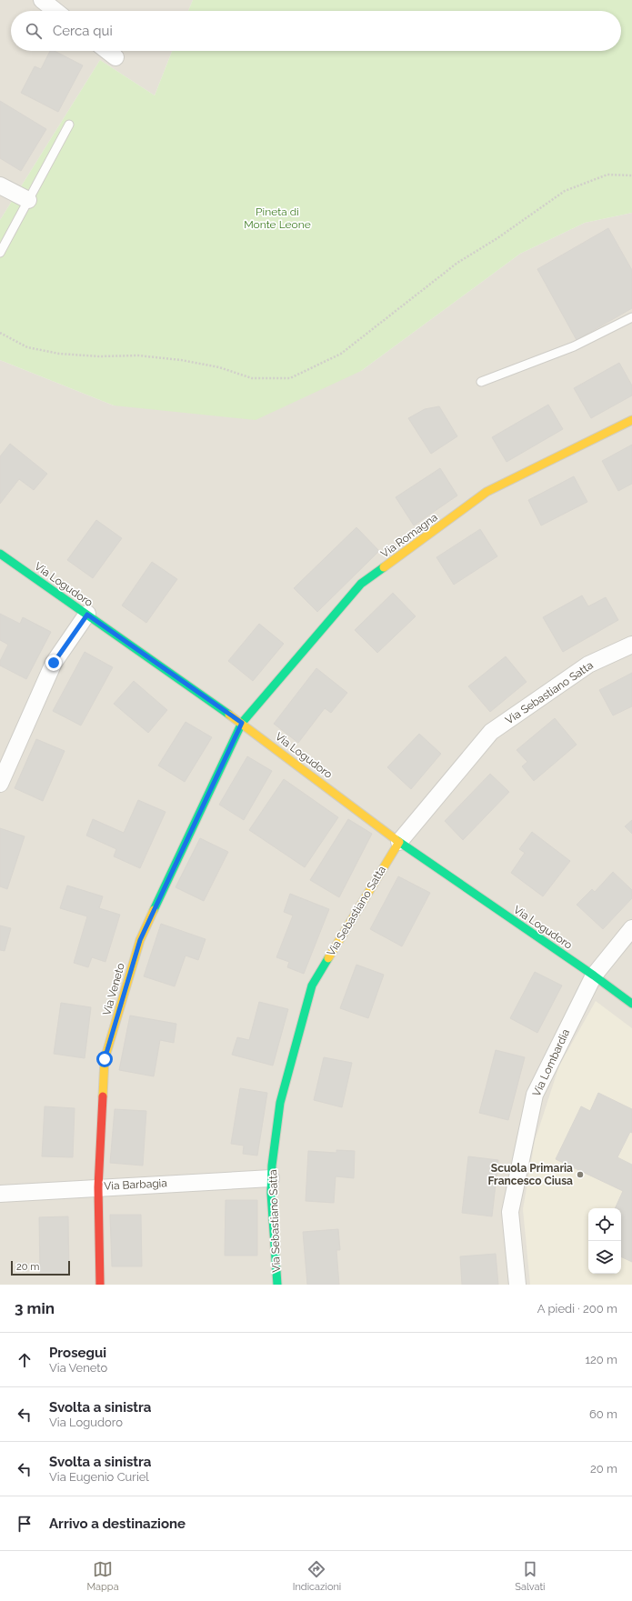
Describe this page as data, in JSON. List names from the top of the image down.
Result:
{
  "streets": {
    "street": [
      "Via Romagna",
      "Via Logudoro",
      "Via Sebastiano Satta",
      "Via Veneto",
      "Via Lombardia",
      "Via Barbagia"
    ]
  },
  "crossings": [
    ["Via Romagna", "Via Logudoro"],
    ["Via Romagna", "Via Veneto"],
    ["Via Logudoro", "Via Sebastiano Satta"],
    ["Via Logudoro", "Via Veneto"],
    ["Via Logudoro", "Via Lombardia"],
    ["Via Sebastiano Satta", "Via Barbagia"],
    ["Via Veneto", "Via Barbagia"]
  ],
  "parks": ["Pineta di Monte Leone"],
  "places": ["Scuola Primaria Francesco Ciusa"],
  "scale_bar": "20 m",
  "page": {
    "search": "Cerca qui",
    "scale": "20 m",
    "heading": ["3 min", "A piedi · 200 m"],
    "list": [
      ["Prosegui", "Via Veneto", "120 m"],
      ["Svolta a sinistra", "Via Logudoro", "60 m"],
      ["Svolta a sinistra", "Via Eugenio Curiel", "20 m"],
      "Arrivo a destinazione"
    ],
    "nav": ["Mappa", "Indicazioni", "Salvati"]
  }
}
